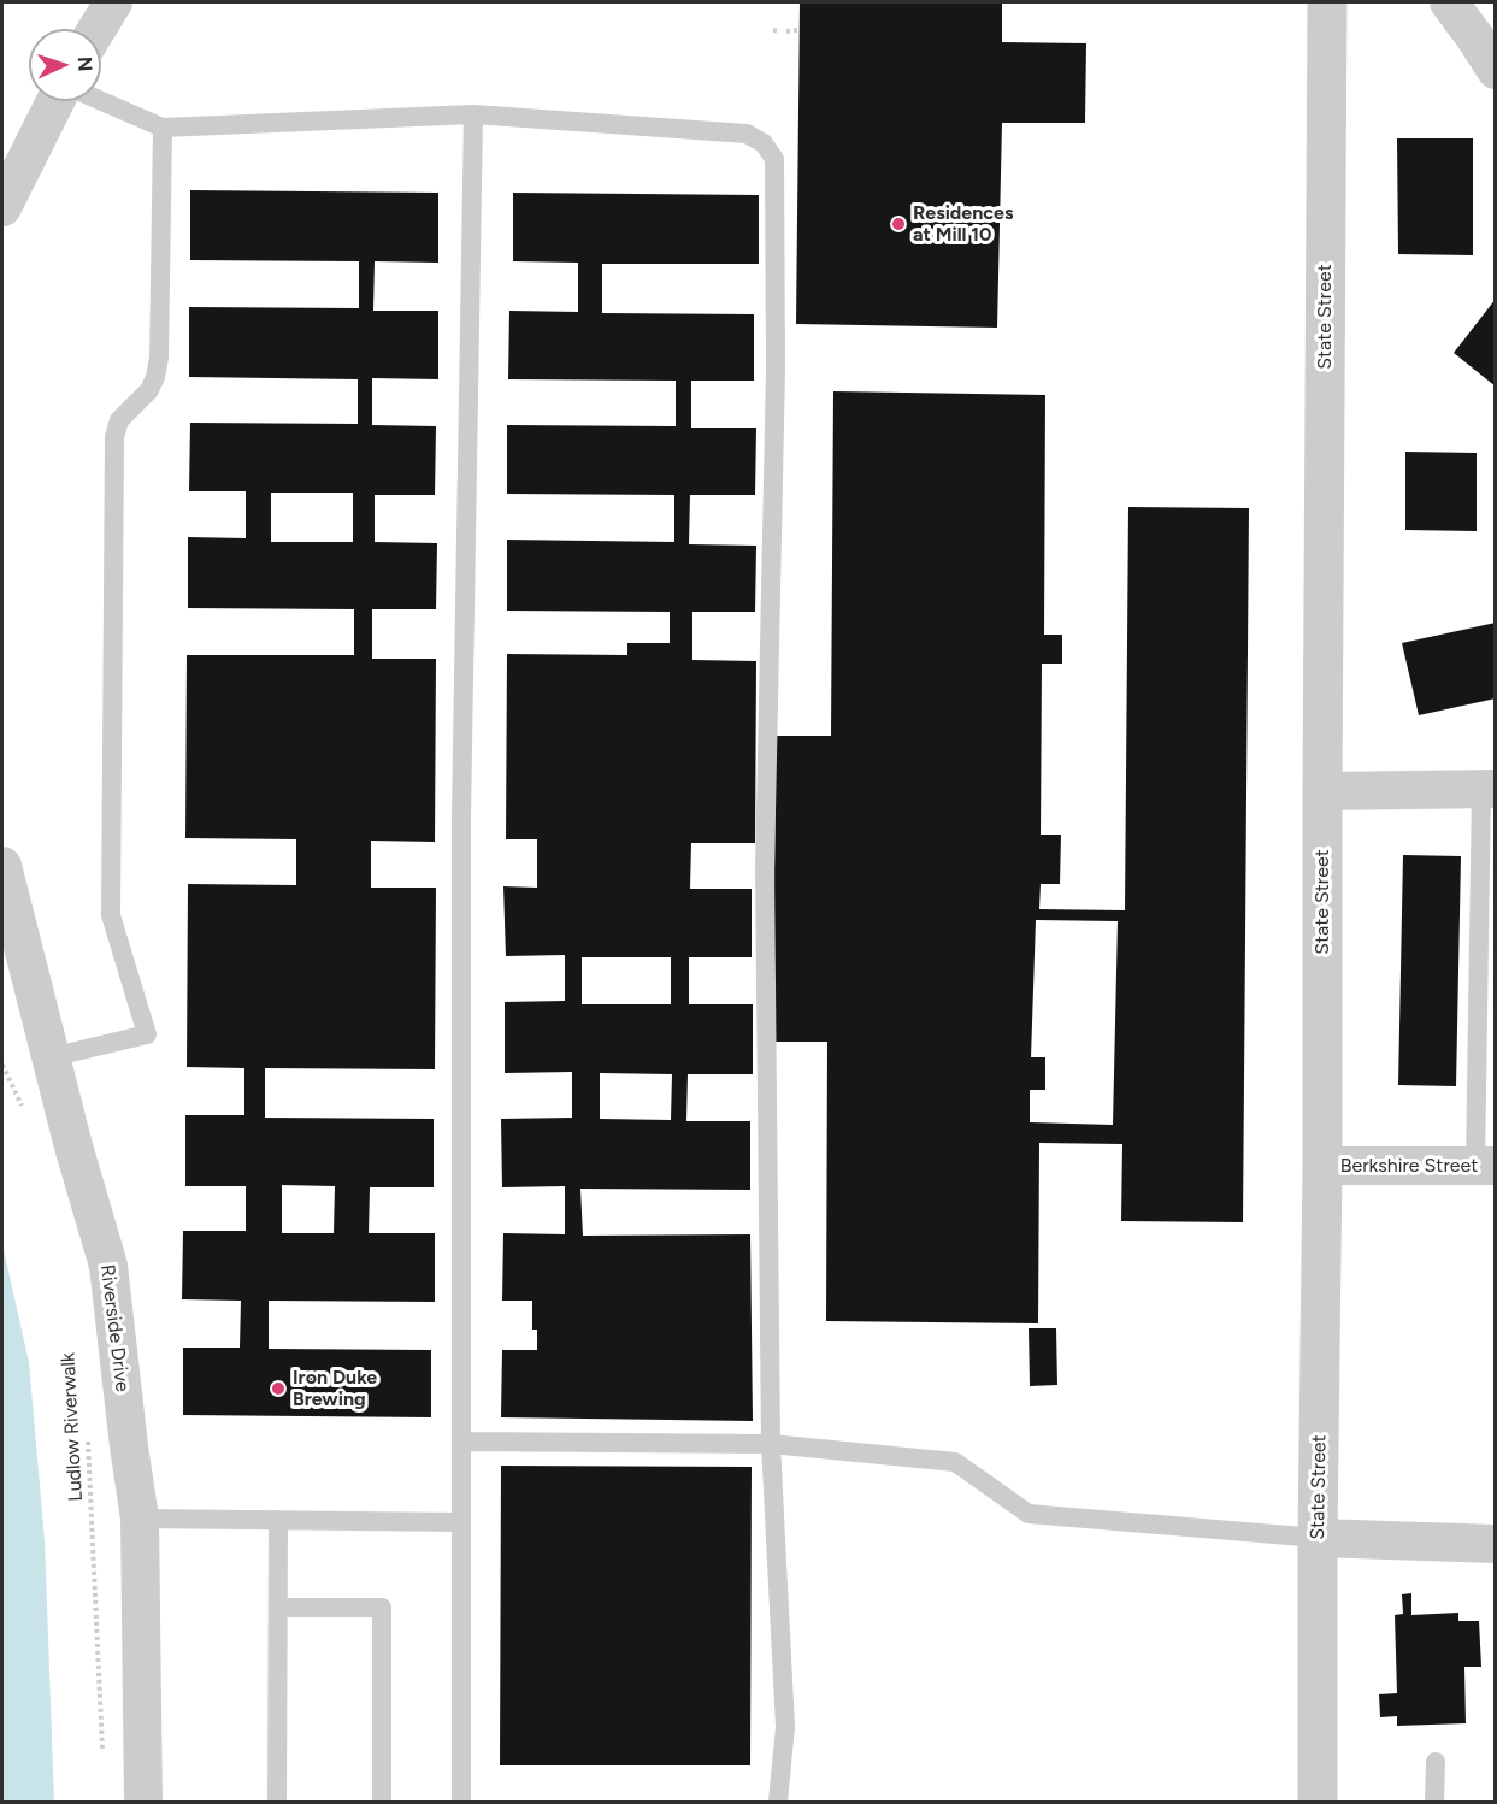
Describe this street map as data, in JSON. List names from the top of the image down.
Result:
{
  "streets": {
    "street": ["State Street", "Berkshire Street", "Riverside Drive"],
    "path": ["Ludlow Riverwalk"]
  },
  "crossings": [
    ["State Street", "Berkshire Street"]
  ],
  "places": ["Residences at Mill 10", "Iron Duke Brewing"],
  "north": "right"
}
